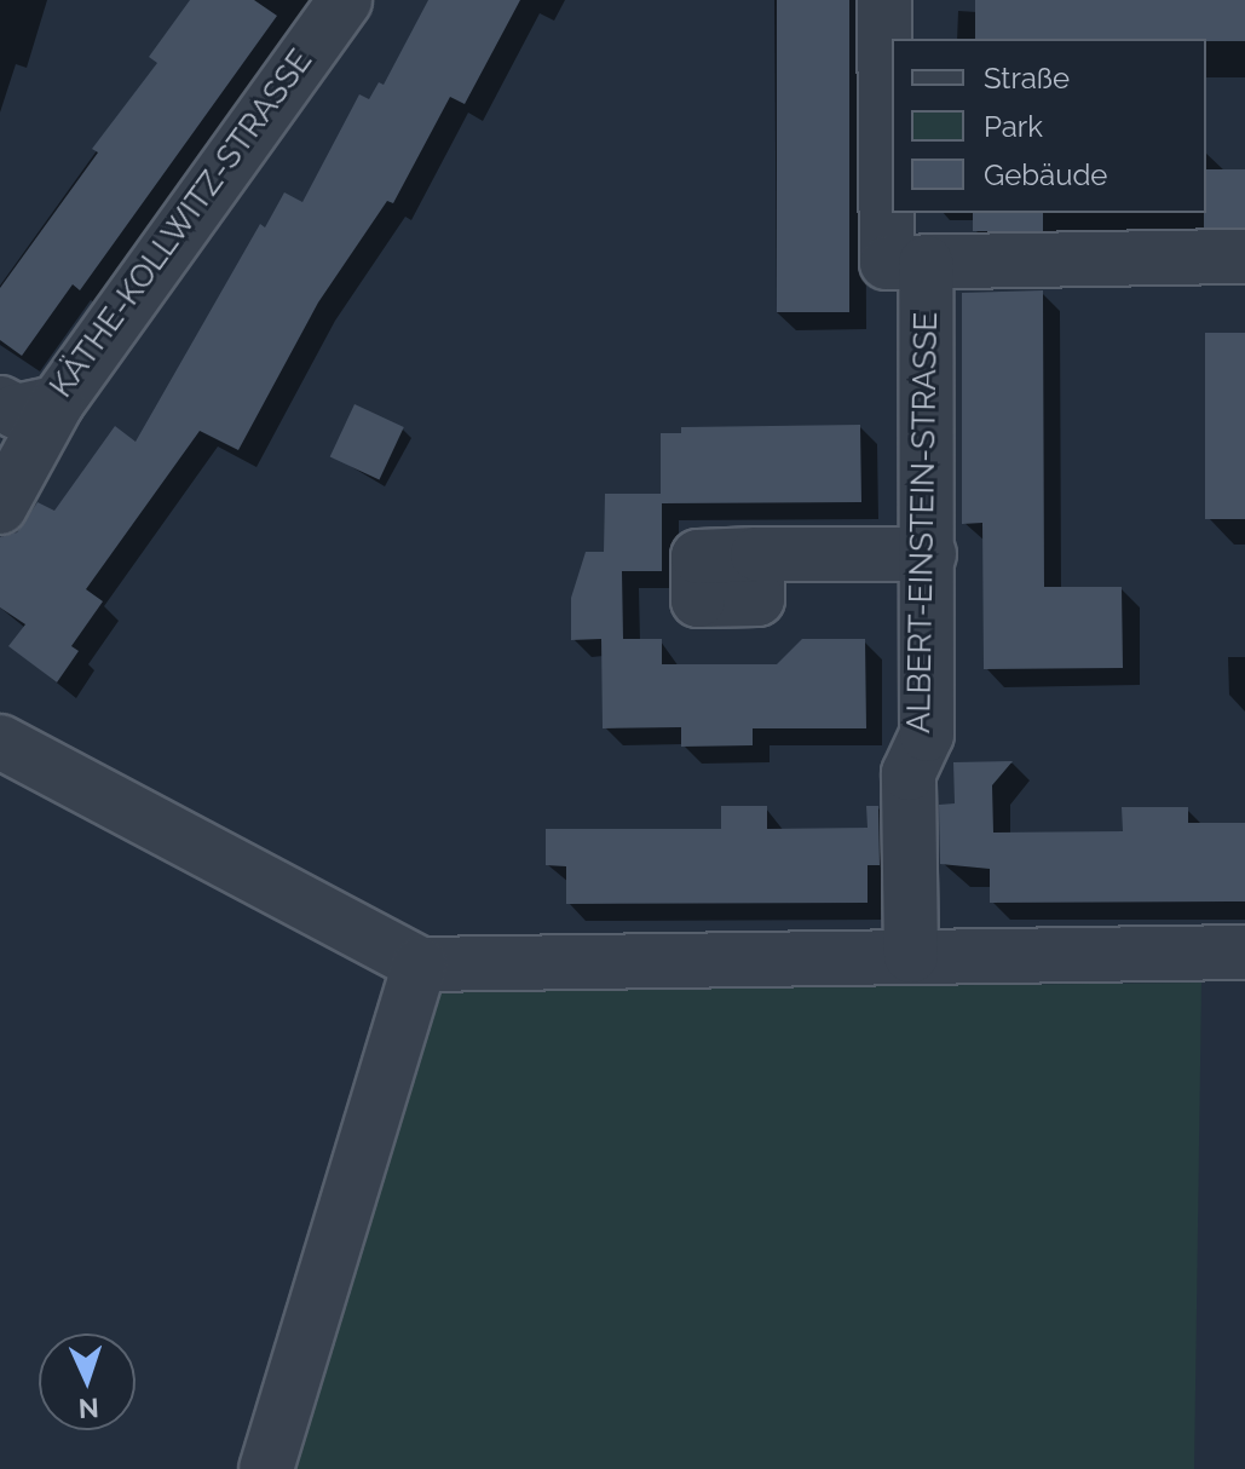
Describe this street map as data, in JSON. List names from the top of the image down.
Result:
{
  "streets": {
    "street": ["KÄTHE-KOLLWITZ-STRASSE", "ALBERT-EINSTEIN-STRASSE"]
  },
  "legend": ["Straße", "Park", "Gebäude"],
  "north": "bottom"
}
